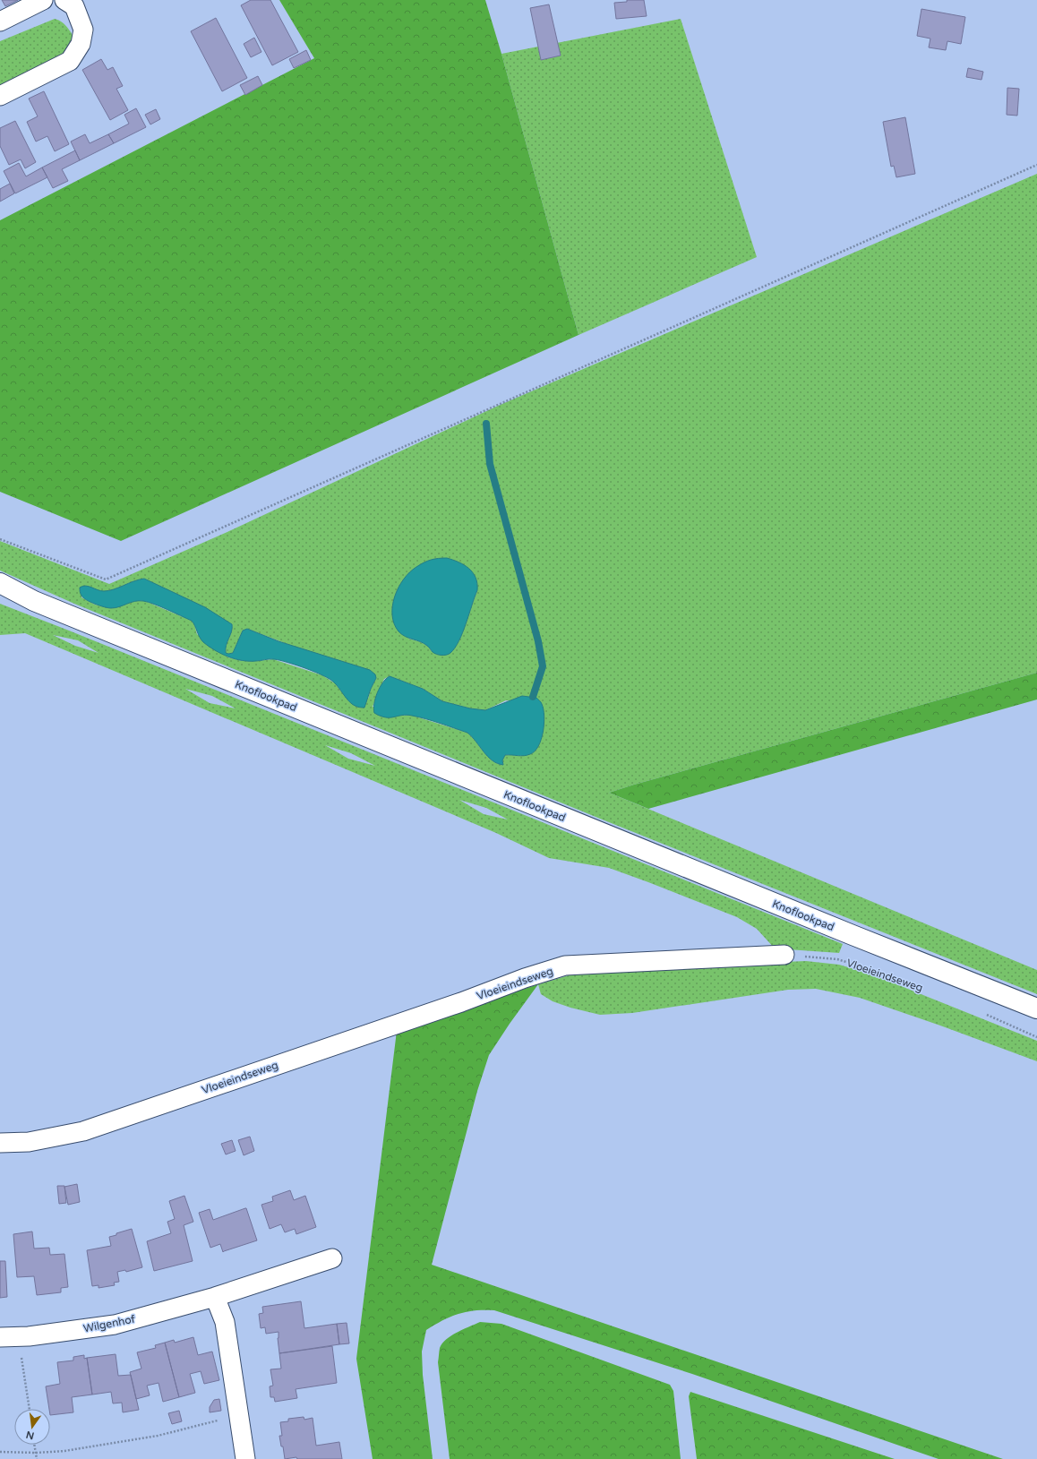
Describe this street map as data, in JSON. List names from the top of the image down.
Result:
{
  "streets": {
    "main road": ["Knoflookpad"],
    "street": ["Vloeieindseweg", "Wilgenhof"]
  },
  "north": "bottom"
}
